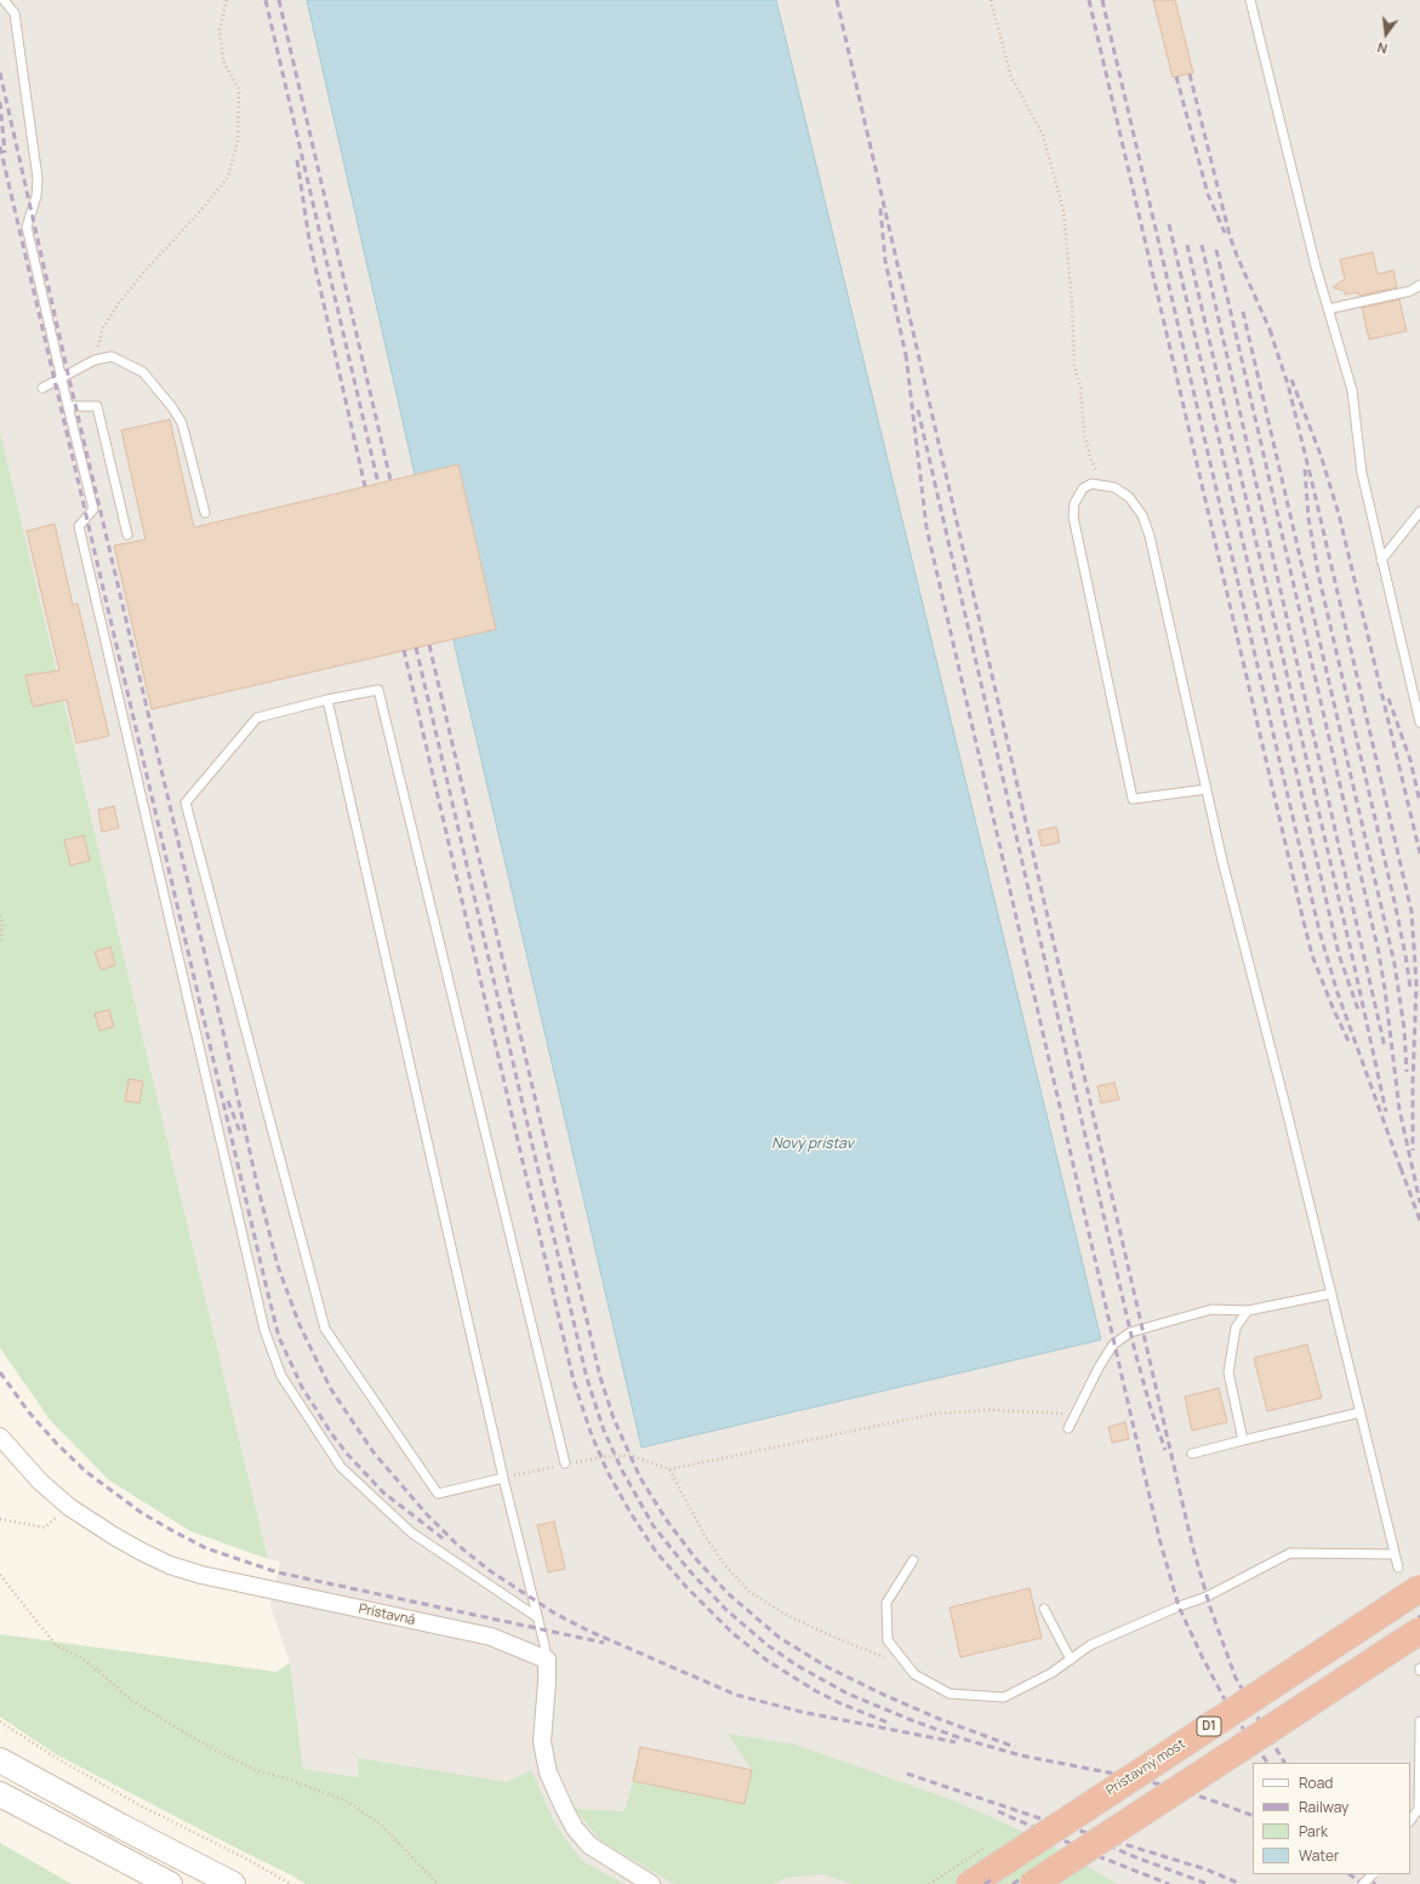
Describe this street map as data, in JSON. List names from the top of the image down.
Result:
{
  "streets": {
    "highway": ["D1", "Prístavný most"],
    "street": ["Prístavná"]
  },
  "water": ["Nový prístav"],
  "legend": [
    "Road",
    "Railway",
    "Park",
    "Water"
  ],
  "north": "bottom"
}
